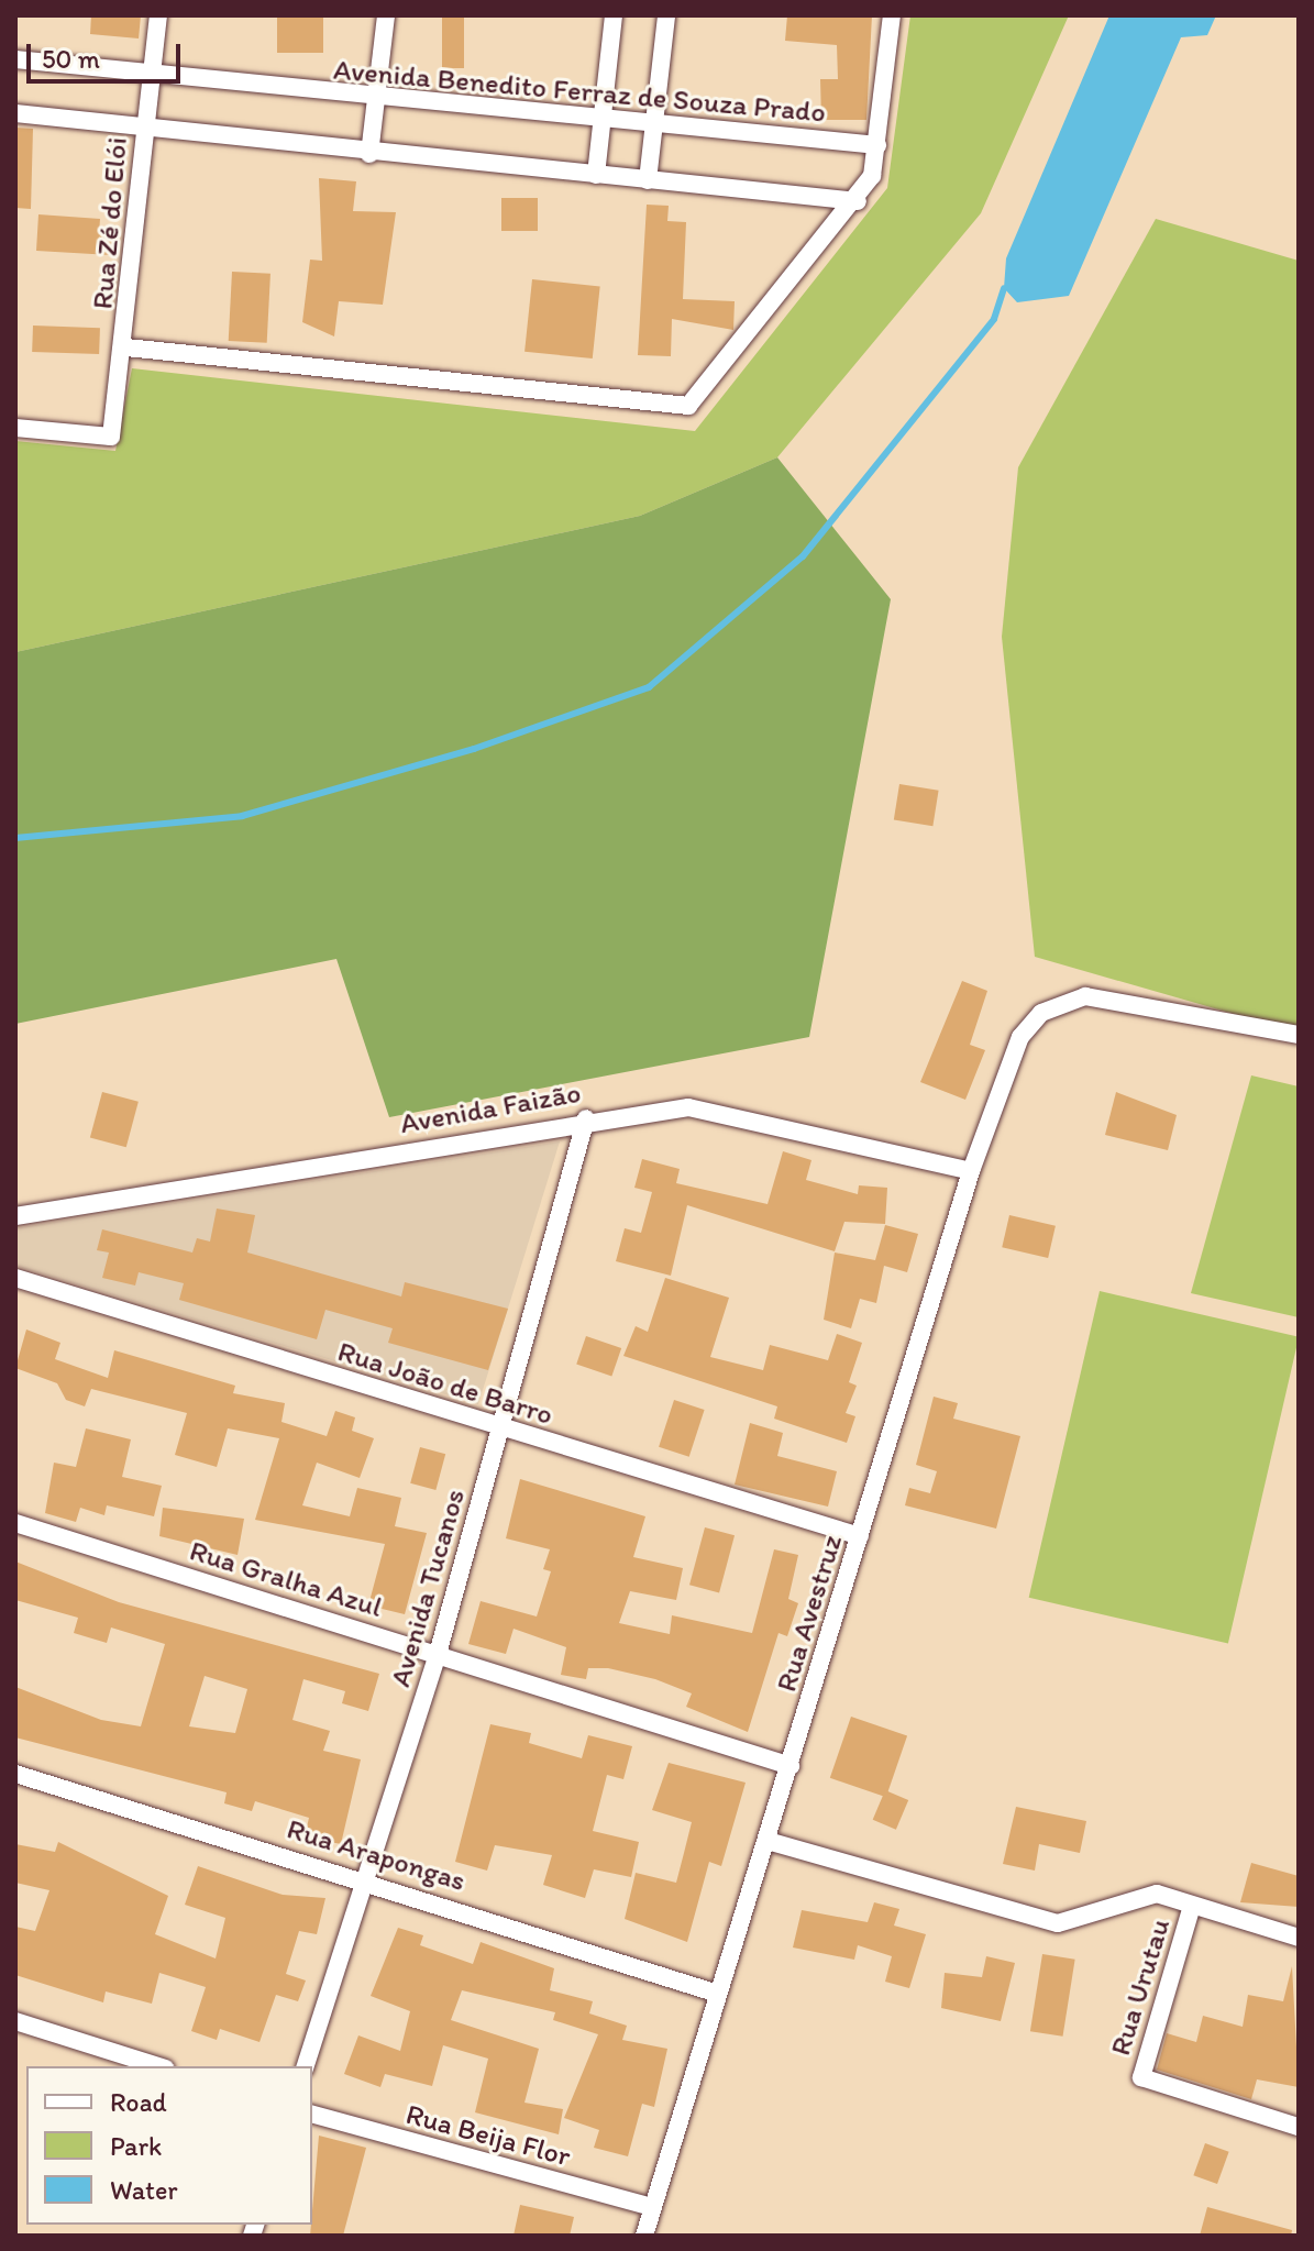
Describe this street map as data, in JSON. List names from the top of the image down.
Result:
{
  "streets": {
    "street": [
      "Avenida Benedito Ferraz de Souza Prado",
      "Rua Zé do Elói",
      "Avenida Faizão",
      "Rua João de Barro",
      "Rua Gralha Azul",
      "Avenida Tucanos",
      "Rua Avestruz",
      "Rua Arapongas",
      "Rua Urutau",
      "Rua Beija Flor"
    ]
  },
  "crossings": [
    ["Avenida Benedito Ferraz de Souza Prado", "Rua Zé do Elói"],
    ["Avenida Faizão", "Avenida Tucanos"],
    ["Avenida Faizão", "Rua Avestruz"],
    ["Rua João de Barro", "Avenida Tucanos"],
    ["Rua João de Barro", "Rua Avestruz"],
    ["Rua Gralha Azul", "Avenida Tucanos"],
    ["Rua Gralha Azul", "Rua Avestruz"],
    ["Avenida Tucanos", "Rua Arapongas"],
    ["Rua Avestruz", "Rua Arapongas"],
    ["Rua Avestruz", "Rua Beija Flor"]
  ],
  "legend": ["Road", "Park", "Water"],
  "scale_bar": "50 m"
}
